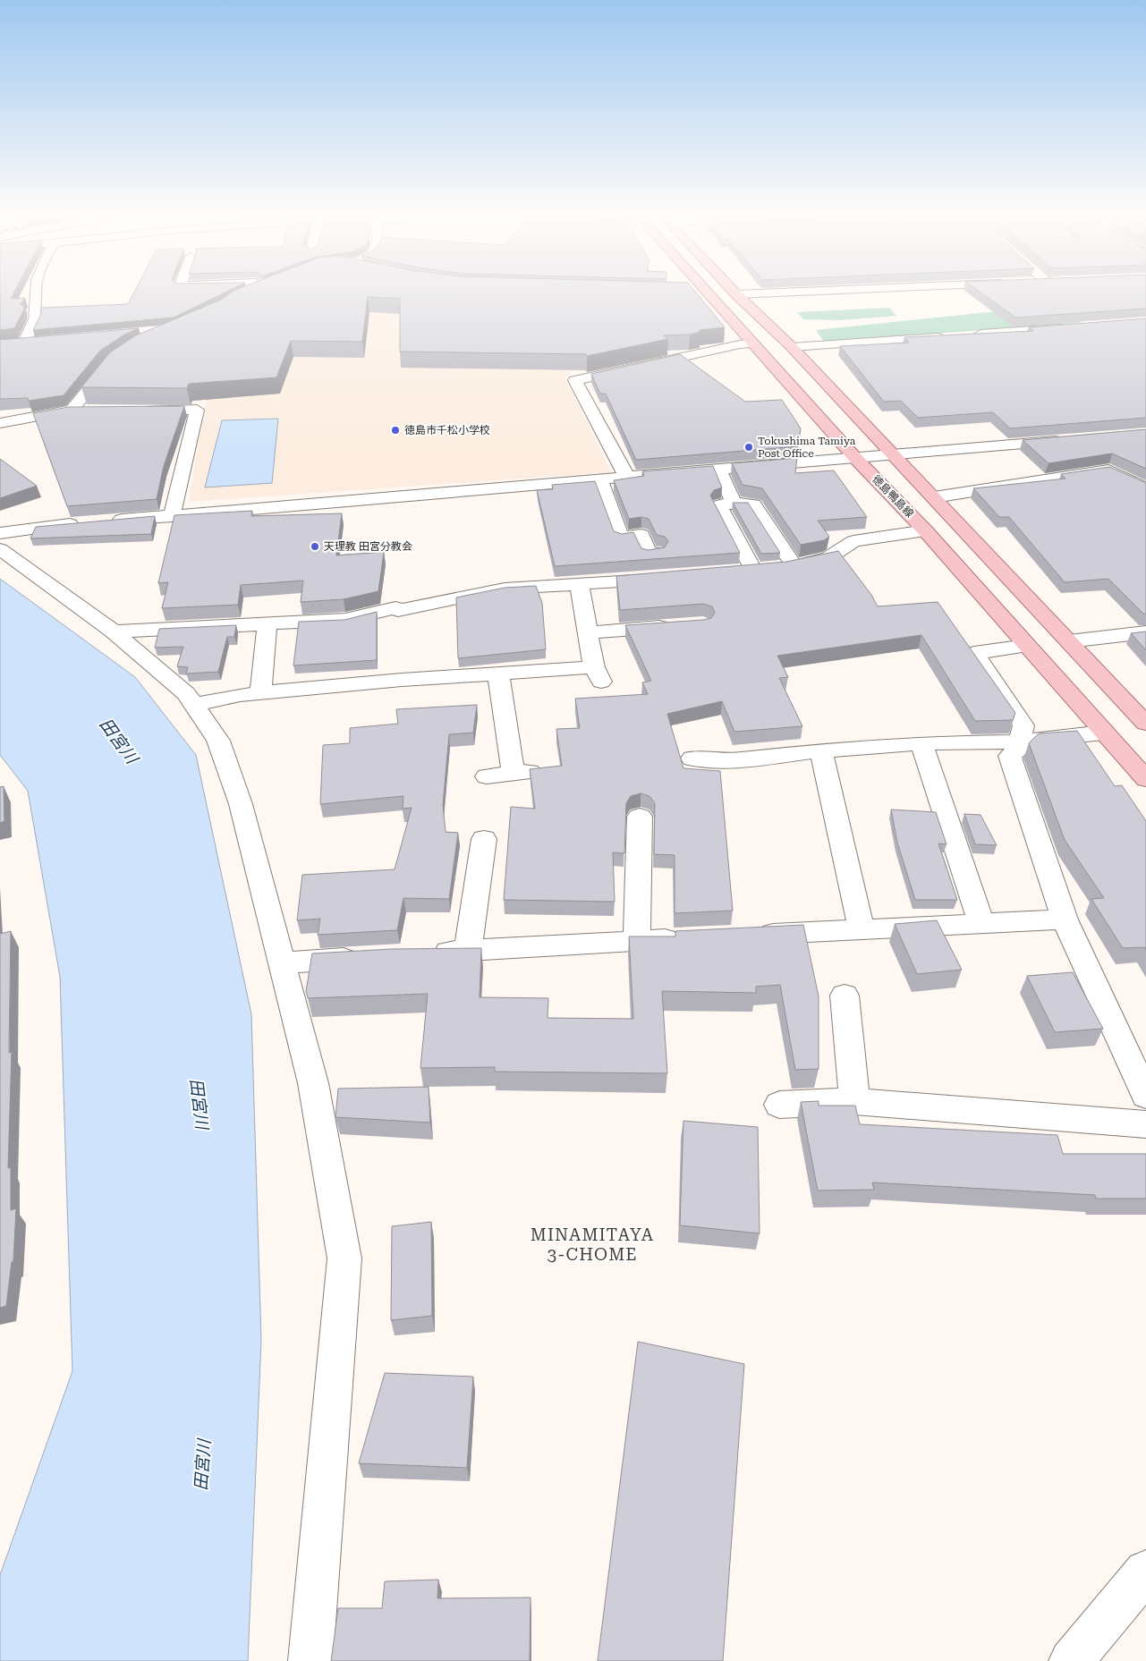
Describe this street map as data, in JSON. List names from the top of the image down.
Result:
{
  "streets": {
    "main road": ["徳島鴨島線"]
  },
  "districts": ["MINAMITAYA 3-CHOME"],
  "water": ["田宮川"],
  "places": ["徳島市千松小学校", "Tokushima Tamiya Post Office", "天理教 田宮分教会"]
}
